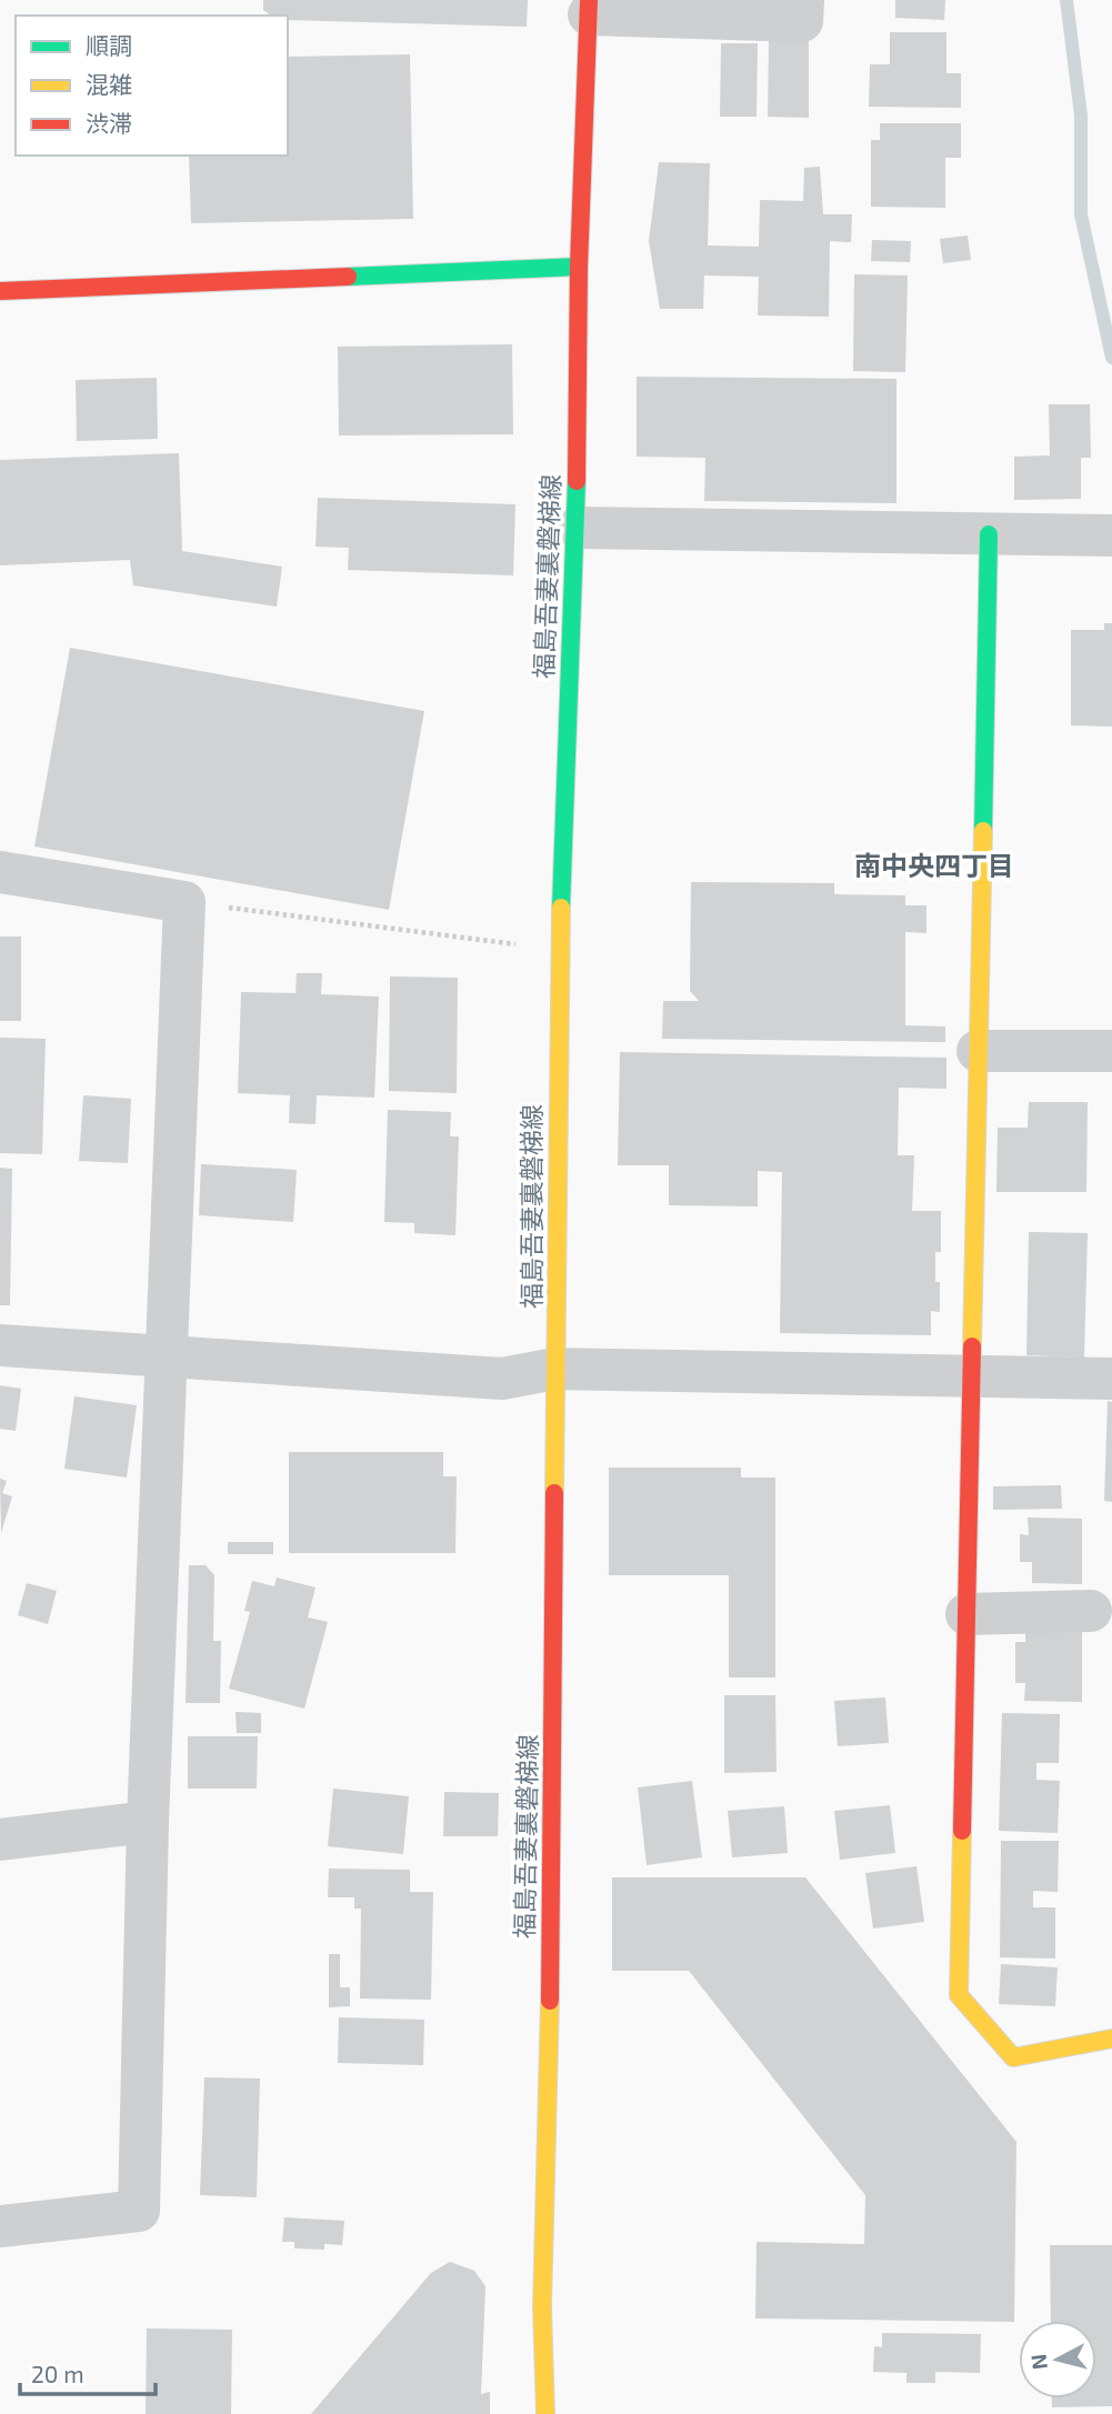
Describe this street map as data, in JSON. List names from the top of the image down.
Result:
{
  "streets": {
    "main road": ["福島吾妻裏磐梯線"]
  },
  "districts": ["南中央四丁目"],
  "legend": ["順調", "混雑", "渋滞"],
  "scale_bar": "20 m",
  "north": "left"
}
